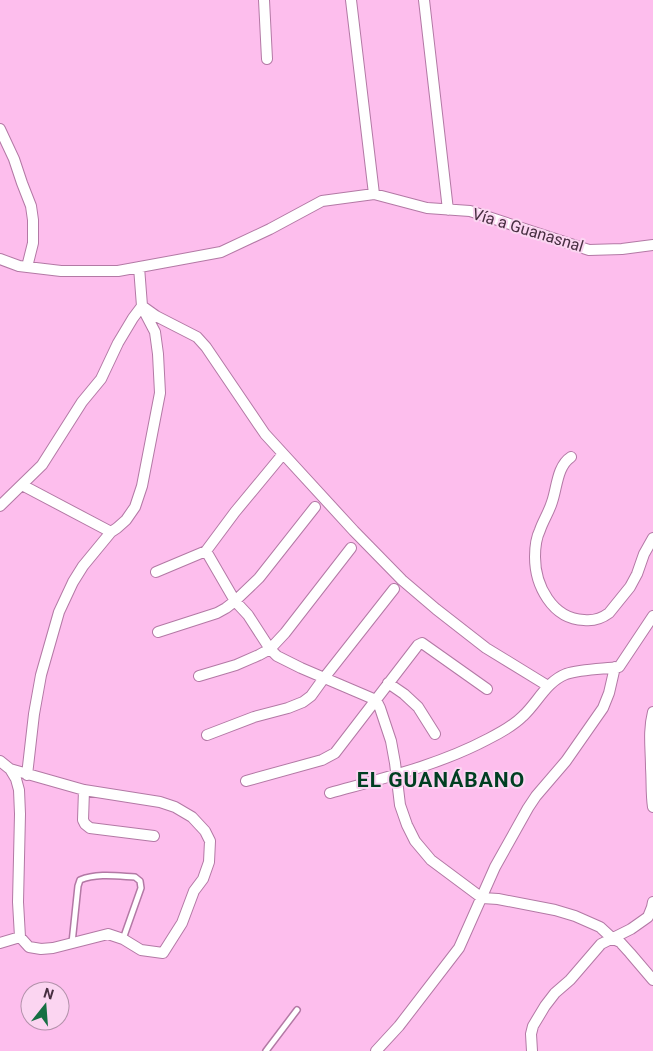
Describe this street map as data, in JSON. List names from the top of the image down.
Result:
{
  "streets": {
    "street": ["Vía a Guanasnal"]
  },
  "districts": ["EL GUANÁBANO"],
  "north": "top"
}
